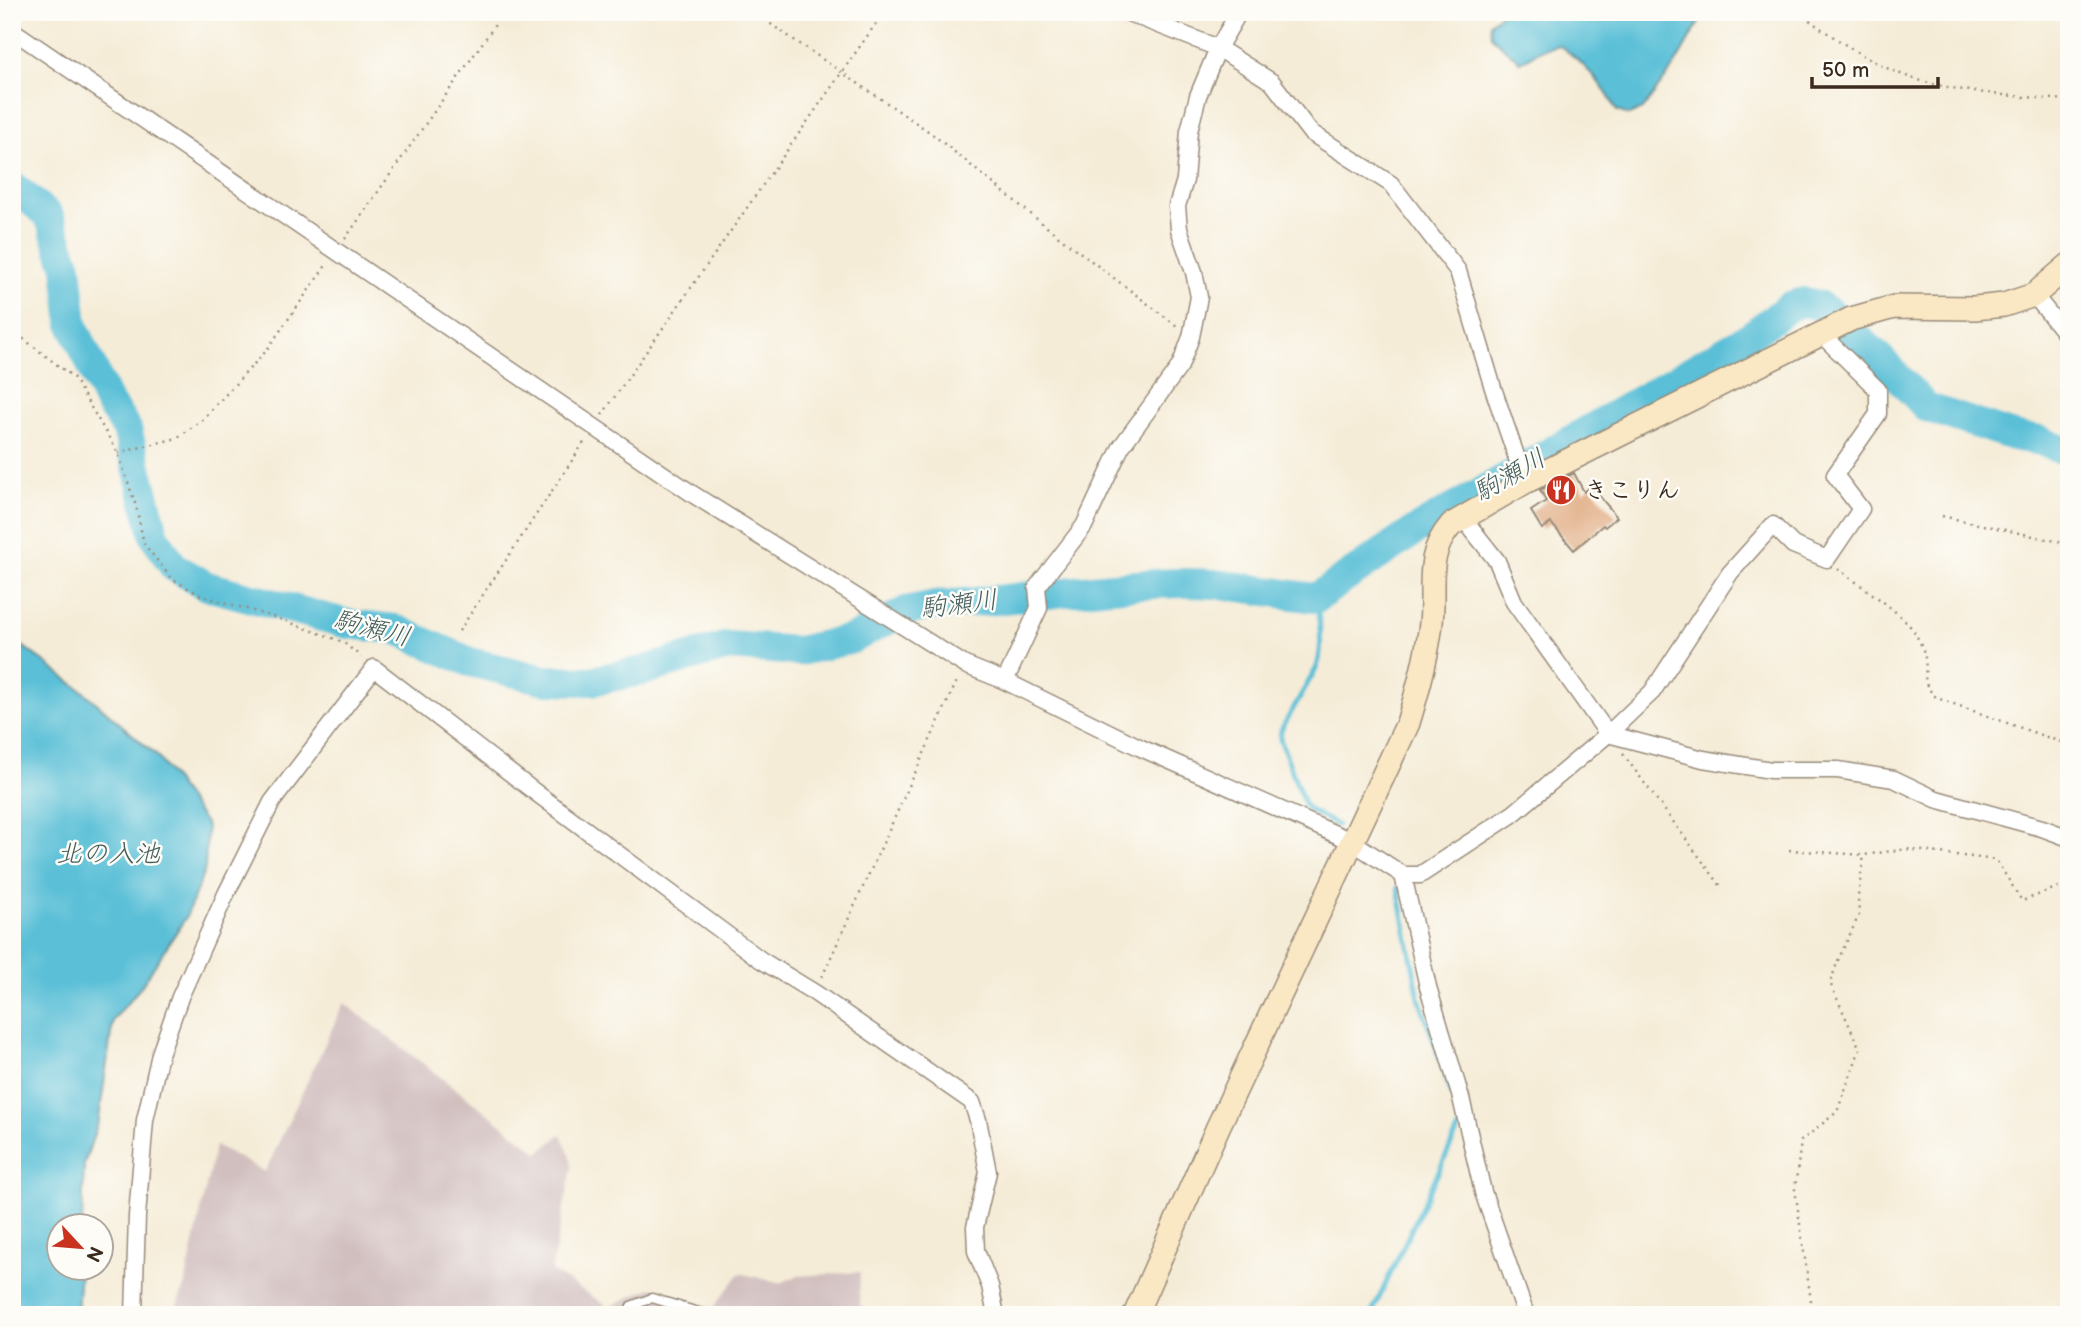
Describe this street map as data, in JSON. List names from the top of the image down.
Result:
{
  "water": ["駒瀬川", "北の入池"],
  "places": {
    "restaurant": ["きこりん"]
  },
  "scale_bar": "50 m",
  "north": "bottom right"
}
